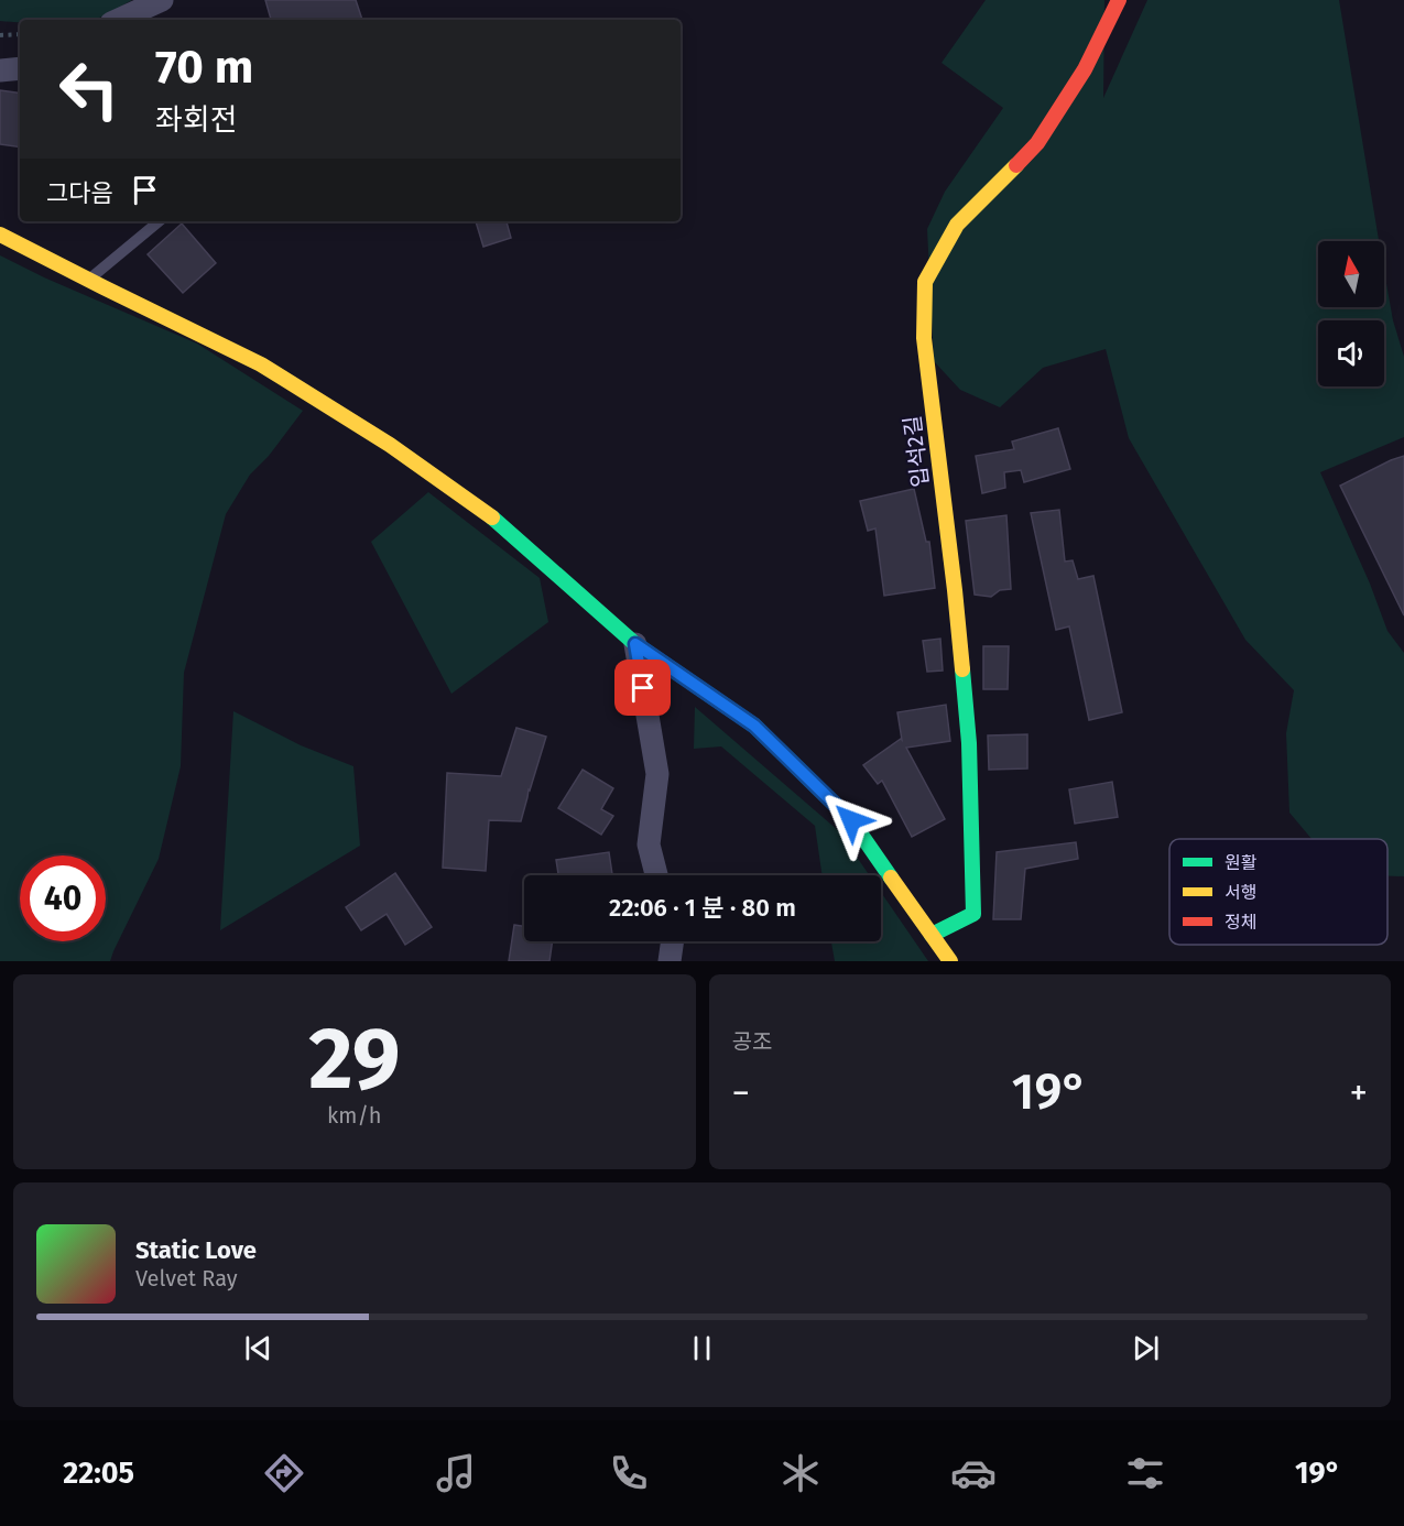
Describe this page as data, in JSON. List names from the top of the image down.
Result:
{
  "streets": {
    "street": ["입석2길"]
  },
  "legend": ["원활", "서행", "정체"],
  "north": "top",
  "page": {
    "turn": ["70 m", "좌회전"],
    "then": "그다음",
    "limit": "40",
    "trip": "22:06 · 1 분 · 80 m",
    "tile": [
      ["29", "km/h"],
      "공조"
    ],
    "heat": ["−", "19°", "+"],
    "song": ["Static Love", "Velvet Ray"],
    "tabs": ["22:05", "19°"]
  }
}
